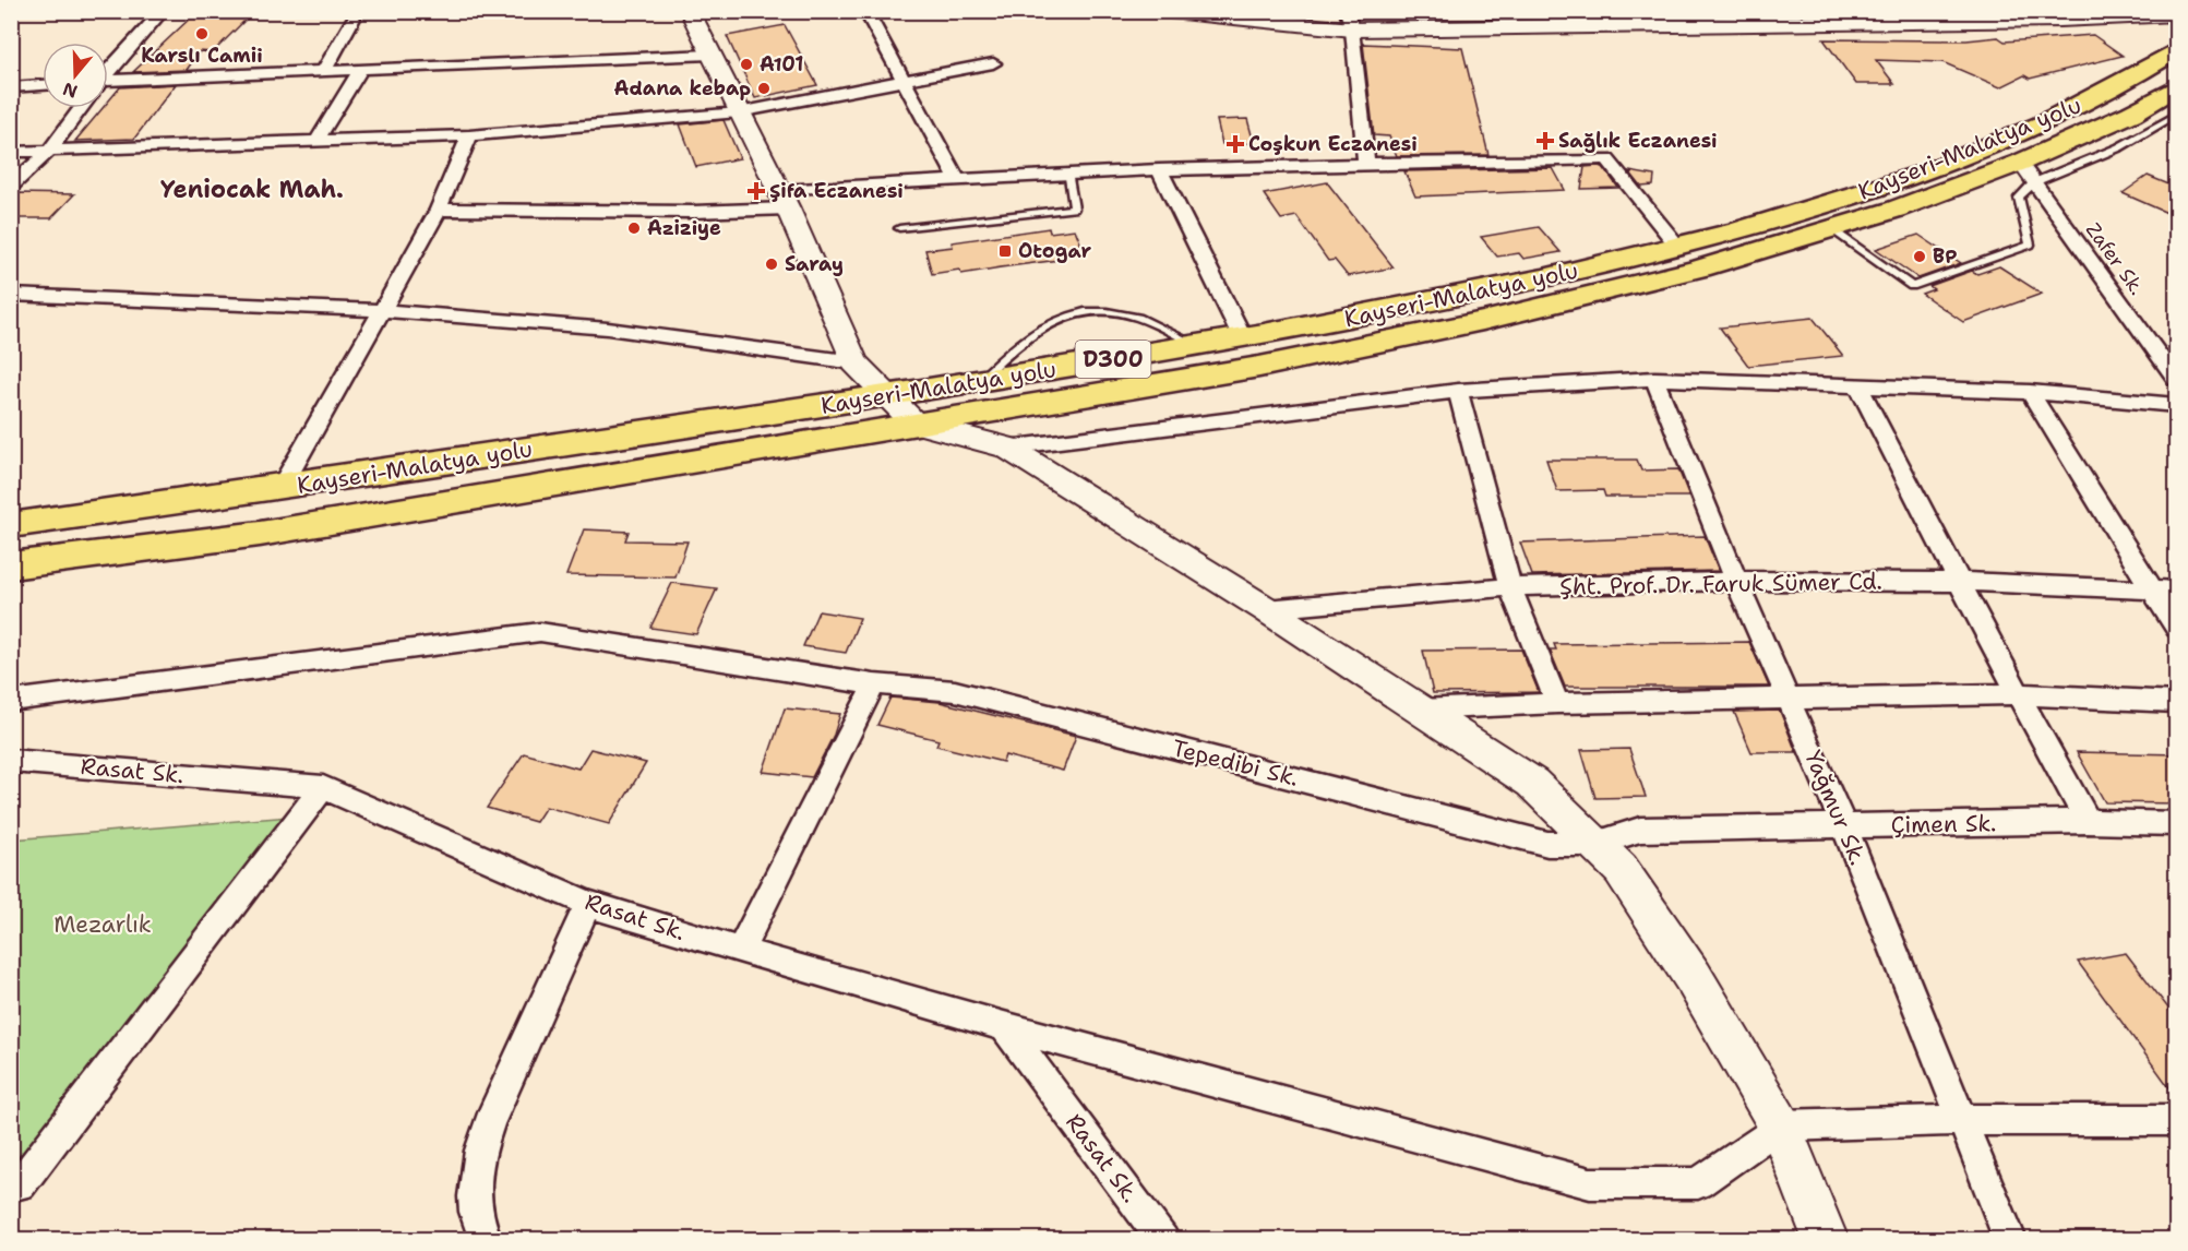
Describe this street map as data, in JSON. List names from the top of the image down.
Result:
{
  "streets": {
    "highway": ["Kayseri-Malatya yolu", "D300"],
    "street": [
      "Zafer Sk.",
      "Şht. Prof. Dr. Faruk Sümer Cd.",
      "Tepedibi Sk.",
      "Rasat Sk.",
      "Yağmur Sk.",
      "Çimen Sk."
    ]
  },
  "crossings": [
    ["Kayseri-Malatya yolu", "Zafer Sk."],
    ["Şht. Prof. Dr. Faruk Sümer Cd.", "Yağmur Sk."],
    ["Tepedibi Sk.", "Çimen Sk."],
    ["Yağmur Sk.", "Çimen Sk."]
  ],
  "districts": ["Yeniocak Mah."],
  "parks": ["Mezarlık"],
  "places": {
    "other": [
      "Karslı Camii",
      "A101",
      "Adana kebap",
      "Aziziye",
      "BP",
      "Saray"
    ],
    "health": ["Sağlık Eczanesi", "Coşkun Eczanesi", "Şifa Eczanesi"],
    "transit": ["Otogar"]
  },
  "north": "bottom"
}
